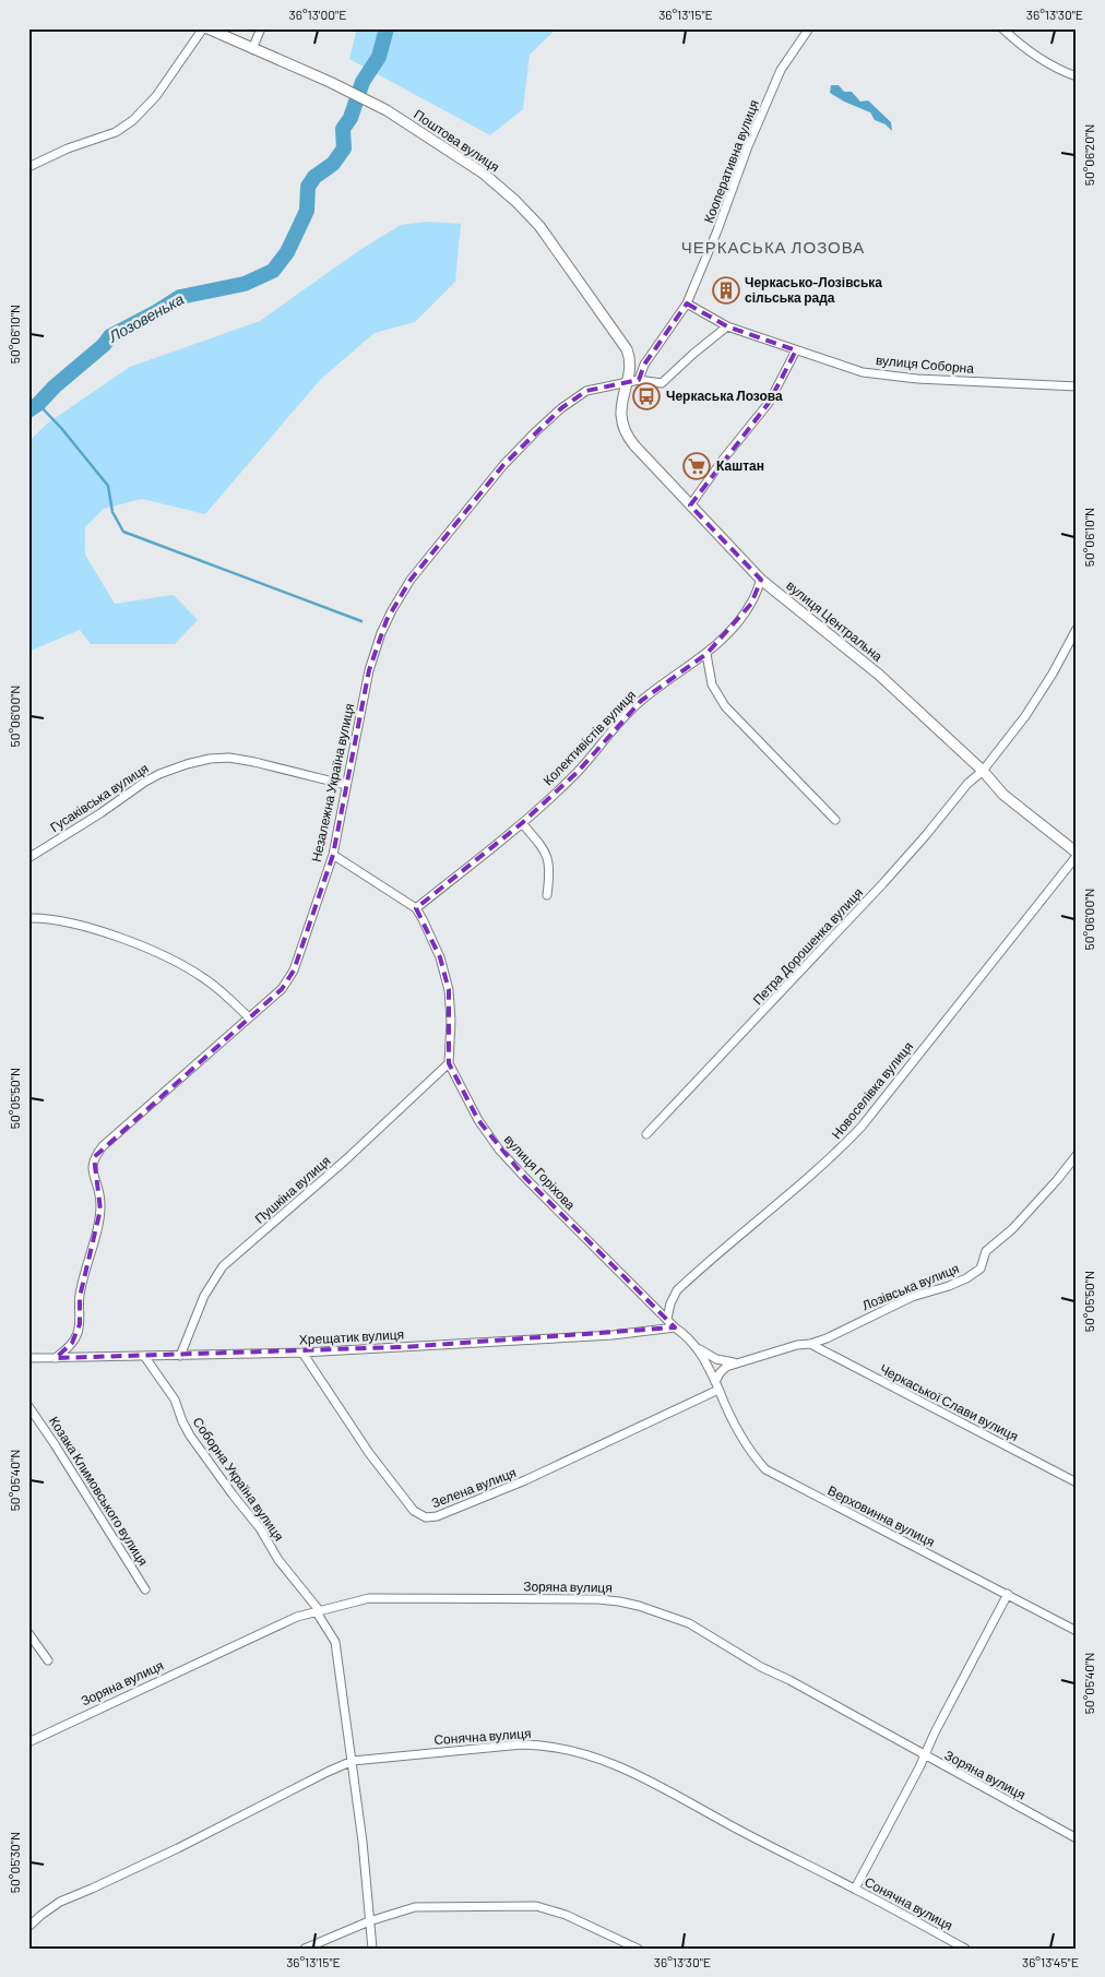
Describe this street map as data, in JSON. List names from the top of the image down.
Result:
{
  "streets": {
    "street": [
      "Поштова вулиця",
      "Кооперативна вулиця",
      "вулиця Соборна",
      "вулиця Центральна",
      "Колективістів вулиця",
      "Незалежна Україна вулиця",
      "Гусаківська вулиця",
      "Петра Дорошенка вулиця",
      "Новоселівка вулиця",
      "вулиця Горіхова",
      "Пушкіна вулиця",
      "Лозівська вулиця",
      "Хрещатик вулиця",
      "Черкаської Слави вулиця",
      "Соборна Україна вулиця",
      "Зелена вулиця",
      "Козака Климовського вулиця",
      "Верховинна вулиця",
      "Зоряна вулиця",
      "Сонячна вулиця"
    ]
  },
  "crossings": [
    ["Поштова вулиця", "вулиця Центральна"],
    ["Поштова вулиця", "Незалежна Україна вулиця"],
    ["Кооперативна вулиця", "вулиця Соборна"],
    ["вулиця Центральна", "Колективістів вулиця"],
    ["вулиця Центральна", "Незалежна Україна вулиця"],
    ["вулиця Центральна", "Петра Дорошенка вулиця"],
    ["вулиця Центральна", "Новоселівка вулиця"],
    ["Колективістів вулиця", "вулиця Горіхова"],
    ["Незалежна Україна вулиця", "Гусаківська вулиця"],
    ["Незалежна Україна вулиця", "Хрещатик вулиця"],
    ["Новоселівка вулиця", "вулиця Горіхова"],
    ["вулиця Горіхова", "Пушкіна вулиця"],
    ["вулиця Горіхова", "Лозівська вулиця"],
    ["вулиця Горіхова", "Хрещатик вулиця"],
    ["вулиця Горіхова", "Зелена вулиця"],
    ["вулиця Горіхова", "Верховинна вулиця"],
    ["Пушкіна вулиця", "Хрещатик вулиця"],
    ["Лозівська вулиця", "Черкаської Слави вулиця"],
    ["Лозівська вулиця", "Зелена вулиця"],
    ["Лозівська вулиця", "Верховинна вулиця"],
    ["Хрещатик вулиця", "Соборна Україна вулиця"],
    ["Хрещатик вулиця", "Зелена вулиця"],
    ["Соборна Україна вулиця", "Зоряна вулиця"],
    ["Соборна Україна вулиця", "Сонячна вулиця"],
    ["Зелена вулиця", "Верховинна вулиця"]
  ],
  "districts": ["ЧЕРКАСЬКА ЛОЗОВА"],
  "water": ["Лозовенька"],
  "places": {
    "building": ["Черкасько-Лозівська сільська рада"],
    "bus stop": ["Черкаська Лозова"],
    "supermarket": ["Каштан"]
  },
  "coordinates": [
    "36°13'00\"E",
    "36°13'15\"E",
    "36°13'30\"E",
    "50°06'20\"N",
    "50°06'10\"N",
    "50°06'00\"N",
    "50°05'50\"N",
    "50°05'40\"N",
    "50°05'30\"N",
    "36°13'45\"E"
  ]
}
